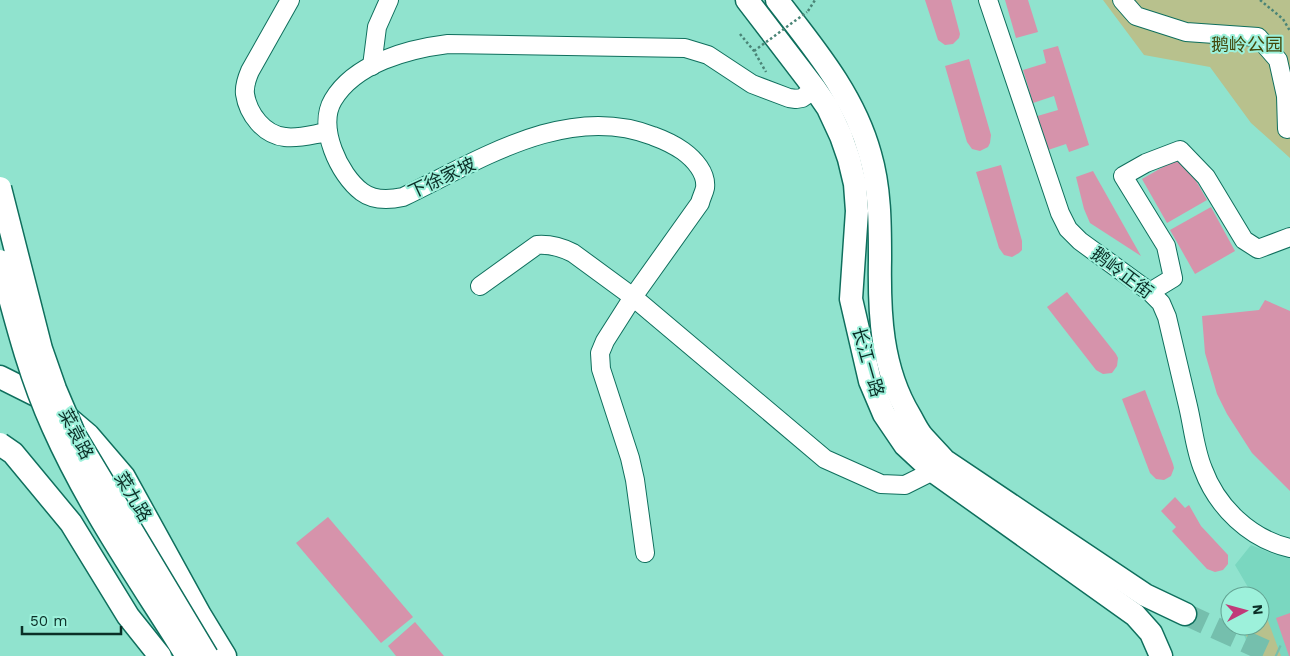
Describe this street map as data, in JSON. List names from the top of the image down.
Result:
{
  "streets": {
    "main road": ["长江一路", "菜袁路", "菜九路"],
    "street": ["下徐家坡", "鹅岭正街"]
  },
  "crossings": [
    ["下徐家坡", "长江一路"]
  ],
  "parks": ["鹅岭公园"],
  "scale_bar": "50 m",
  "north": "right"
}
